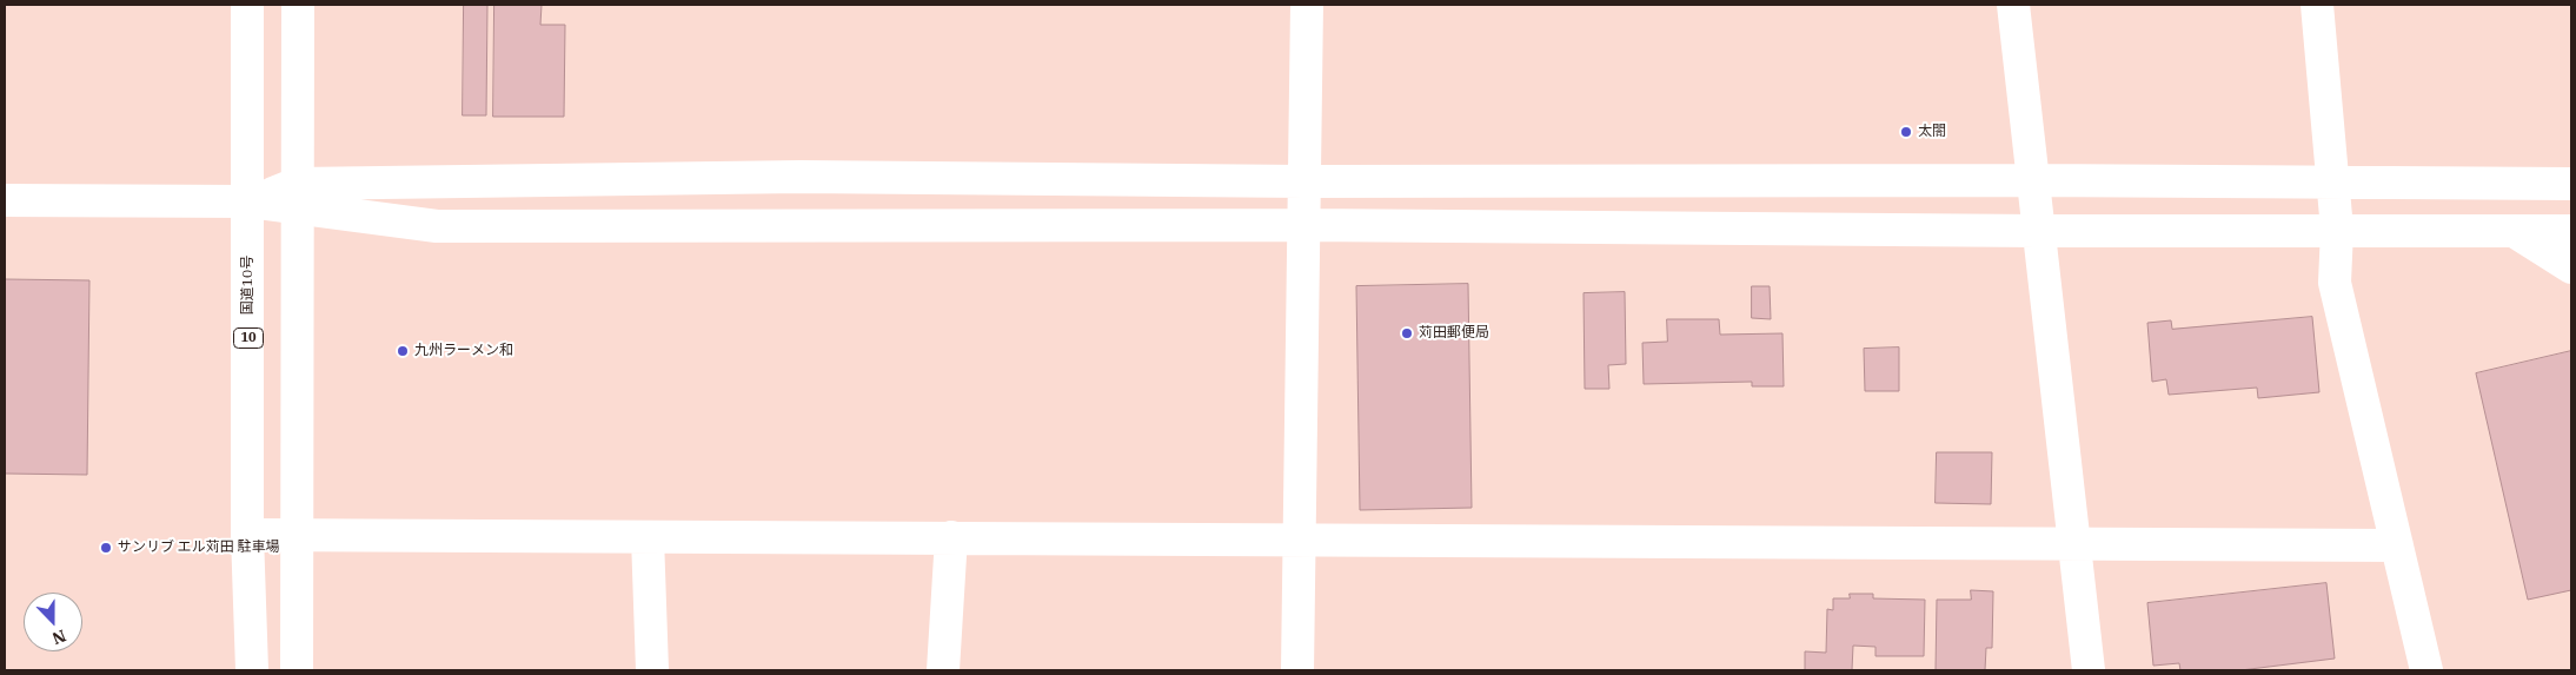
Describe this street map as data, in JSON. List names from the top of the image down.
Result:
{
  "streets": {
    "main road": ["国道10号", "10"]
  },
  "places": [
    "太閤",
    "苅田郵便局",
    "九州ラーメン和",
    "サンリブ エル苅田 駐車場"
  ],
  "north": "bottom"
}
